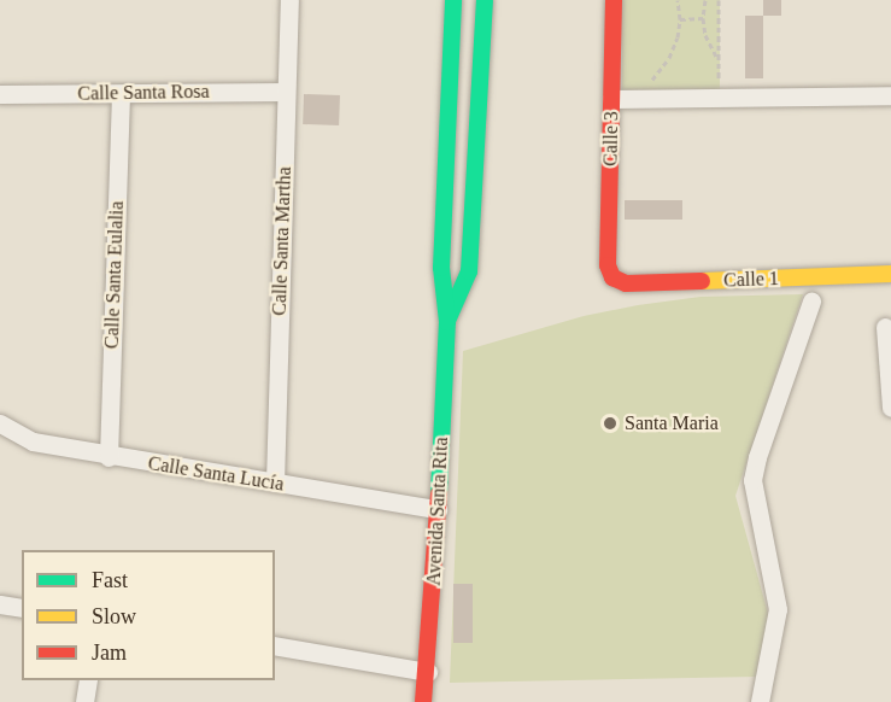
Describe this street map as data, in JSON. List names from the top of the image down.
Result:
{
  "streets": {
    "street": [
      "Calle Santa Rosa",
      "Calle 3",
      "Calle Santa Martha",
      "Calle Santa Eulalia",
      "Calle 1",
      "Calle Santa Lucía",
      "Avenida Santa Rita"
    ]
  },
  "crossings": [
    ["Calle Santa Rosa", "Calle Santa Martha"],
    ["Calle Santa Rosa", "Calle Santa Eulalia"],
    ["Calle 3", "Calle 1"],
    ["Calle Santa Martha", "Calle Santa Lucía"],
    ["Calle Santa Eulalia", "Calle Santa Lucía"],
    ["Calle Santa Lucía", "Avenida Santa Rita"]
  ],
  "places": ["Santa Maria"],
  "legend": ["Fast", "Slow", "Jam"]
}
